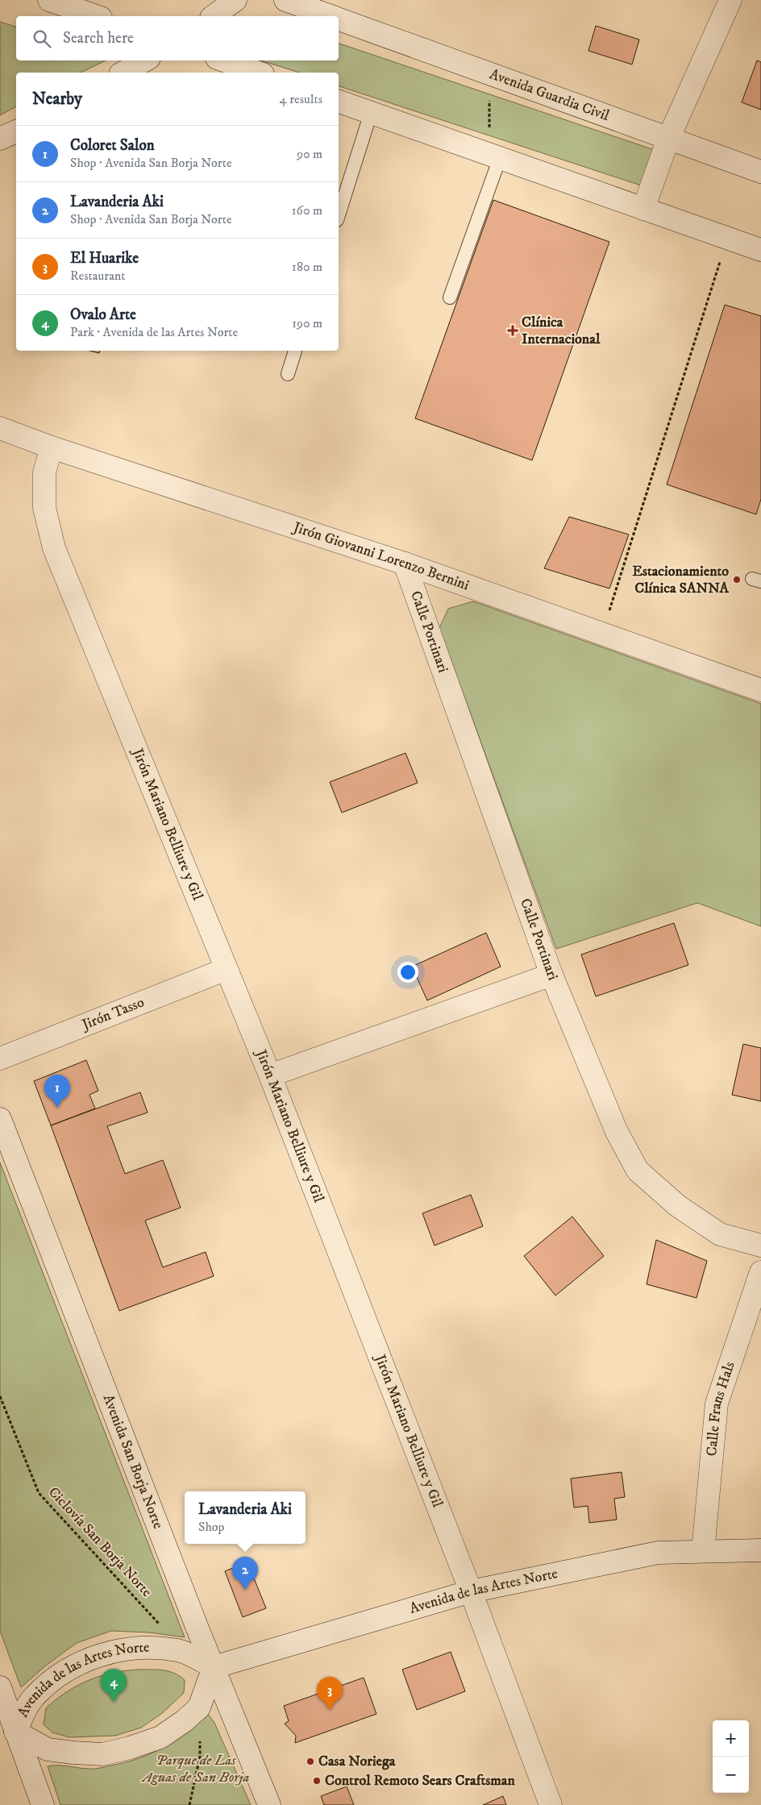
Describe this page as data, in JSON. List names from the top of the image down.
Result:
{
  "streets": {
    "street": [
      "Avenida Guardia Civil",
      "Jirón Giovanni Lorenzo Bernini",
      "Calle Portinari",
      "Jirón Mariano Belliure y Gil",
      "Jirón Tasso",
      "Calle Frans Hals",
      "Avenida San Borja Norte",
      "Avenida de las Artes Norte"
    ],
    "path": ["Ciclovía San Borja Norte"]
  },
  "crossings": [
    ["Jirón Giovanni Lorenzo Bernini", "Calle Portinari"],
    ["Jirón Giovanni Lorenzo Bernini", "Jirón Mariano Belliure y Gil"],
    ["Jirón Mariano Belliure y Gil", "Jirón Tasso"],
    ["Jirón Mariano Belliure y Gil", "Avenida de las Artes Norte"],
    ["Calle Frans Hals", "Avenida de las Artes Norte"],
    ["Avenida San Borja Norte", "Avenida de las Artes Norte"],
    ["Ciclovía San Borja Norte", "Avenida de las Artes Norte"]
  ],
  "parks": ["Parque de Las Aguas de San Borja"],
  "places": {
    "health": ["Clínica Internacional"],
    "other": ["Estacionamiento Clínica SANNA", "Casa Noriega", "Control Remoto Sears Craftsman"]
  },
  "page": {
    "search": "Search here",
    "heading": ["Nearby", "4 results"],
    "list": [
      {
        "mark": "1",
        "name": "Coloret Salon",
        "note": "Shop · Avenida San Borja Norte",
        "value": "90 m"
      },
      {
        "mark": "2",
        "name": "Lavanderia Aki",
        "note": "Shop · Avenida San Borja Norte",
        "value": "160 m"
      },
      {
        "mark": "3",
        "name": "El Huarike",
        "note": "Restaurant",
        "value": "180 m"
      },
      {
        "mark": "4",
        "name": "Ovalo Arte",
        "note": "Park · Avenida de las Artes Norte",
        "value": "190 m"
      }
    ],
    "pins": [
      "1",
      "2",
      "4",
      "3"
    ],
    "popup": ["Lavanderia Aki", "Shop"],
    "map_buttons": ["+", "−"]
  }
}
